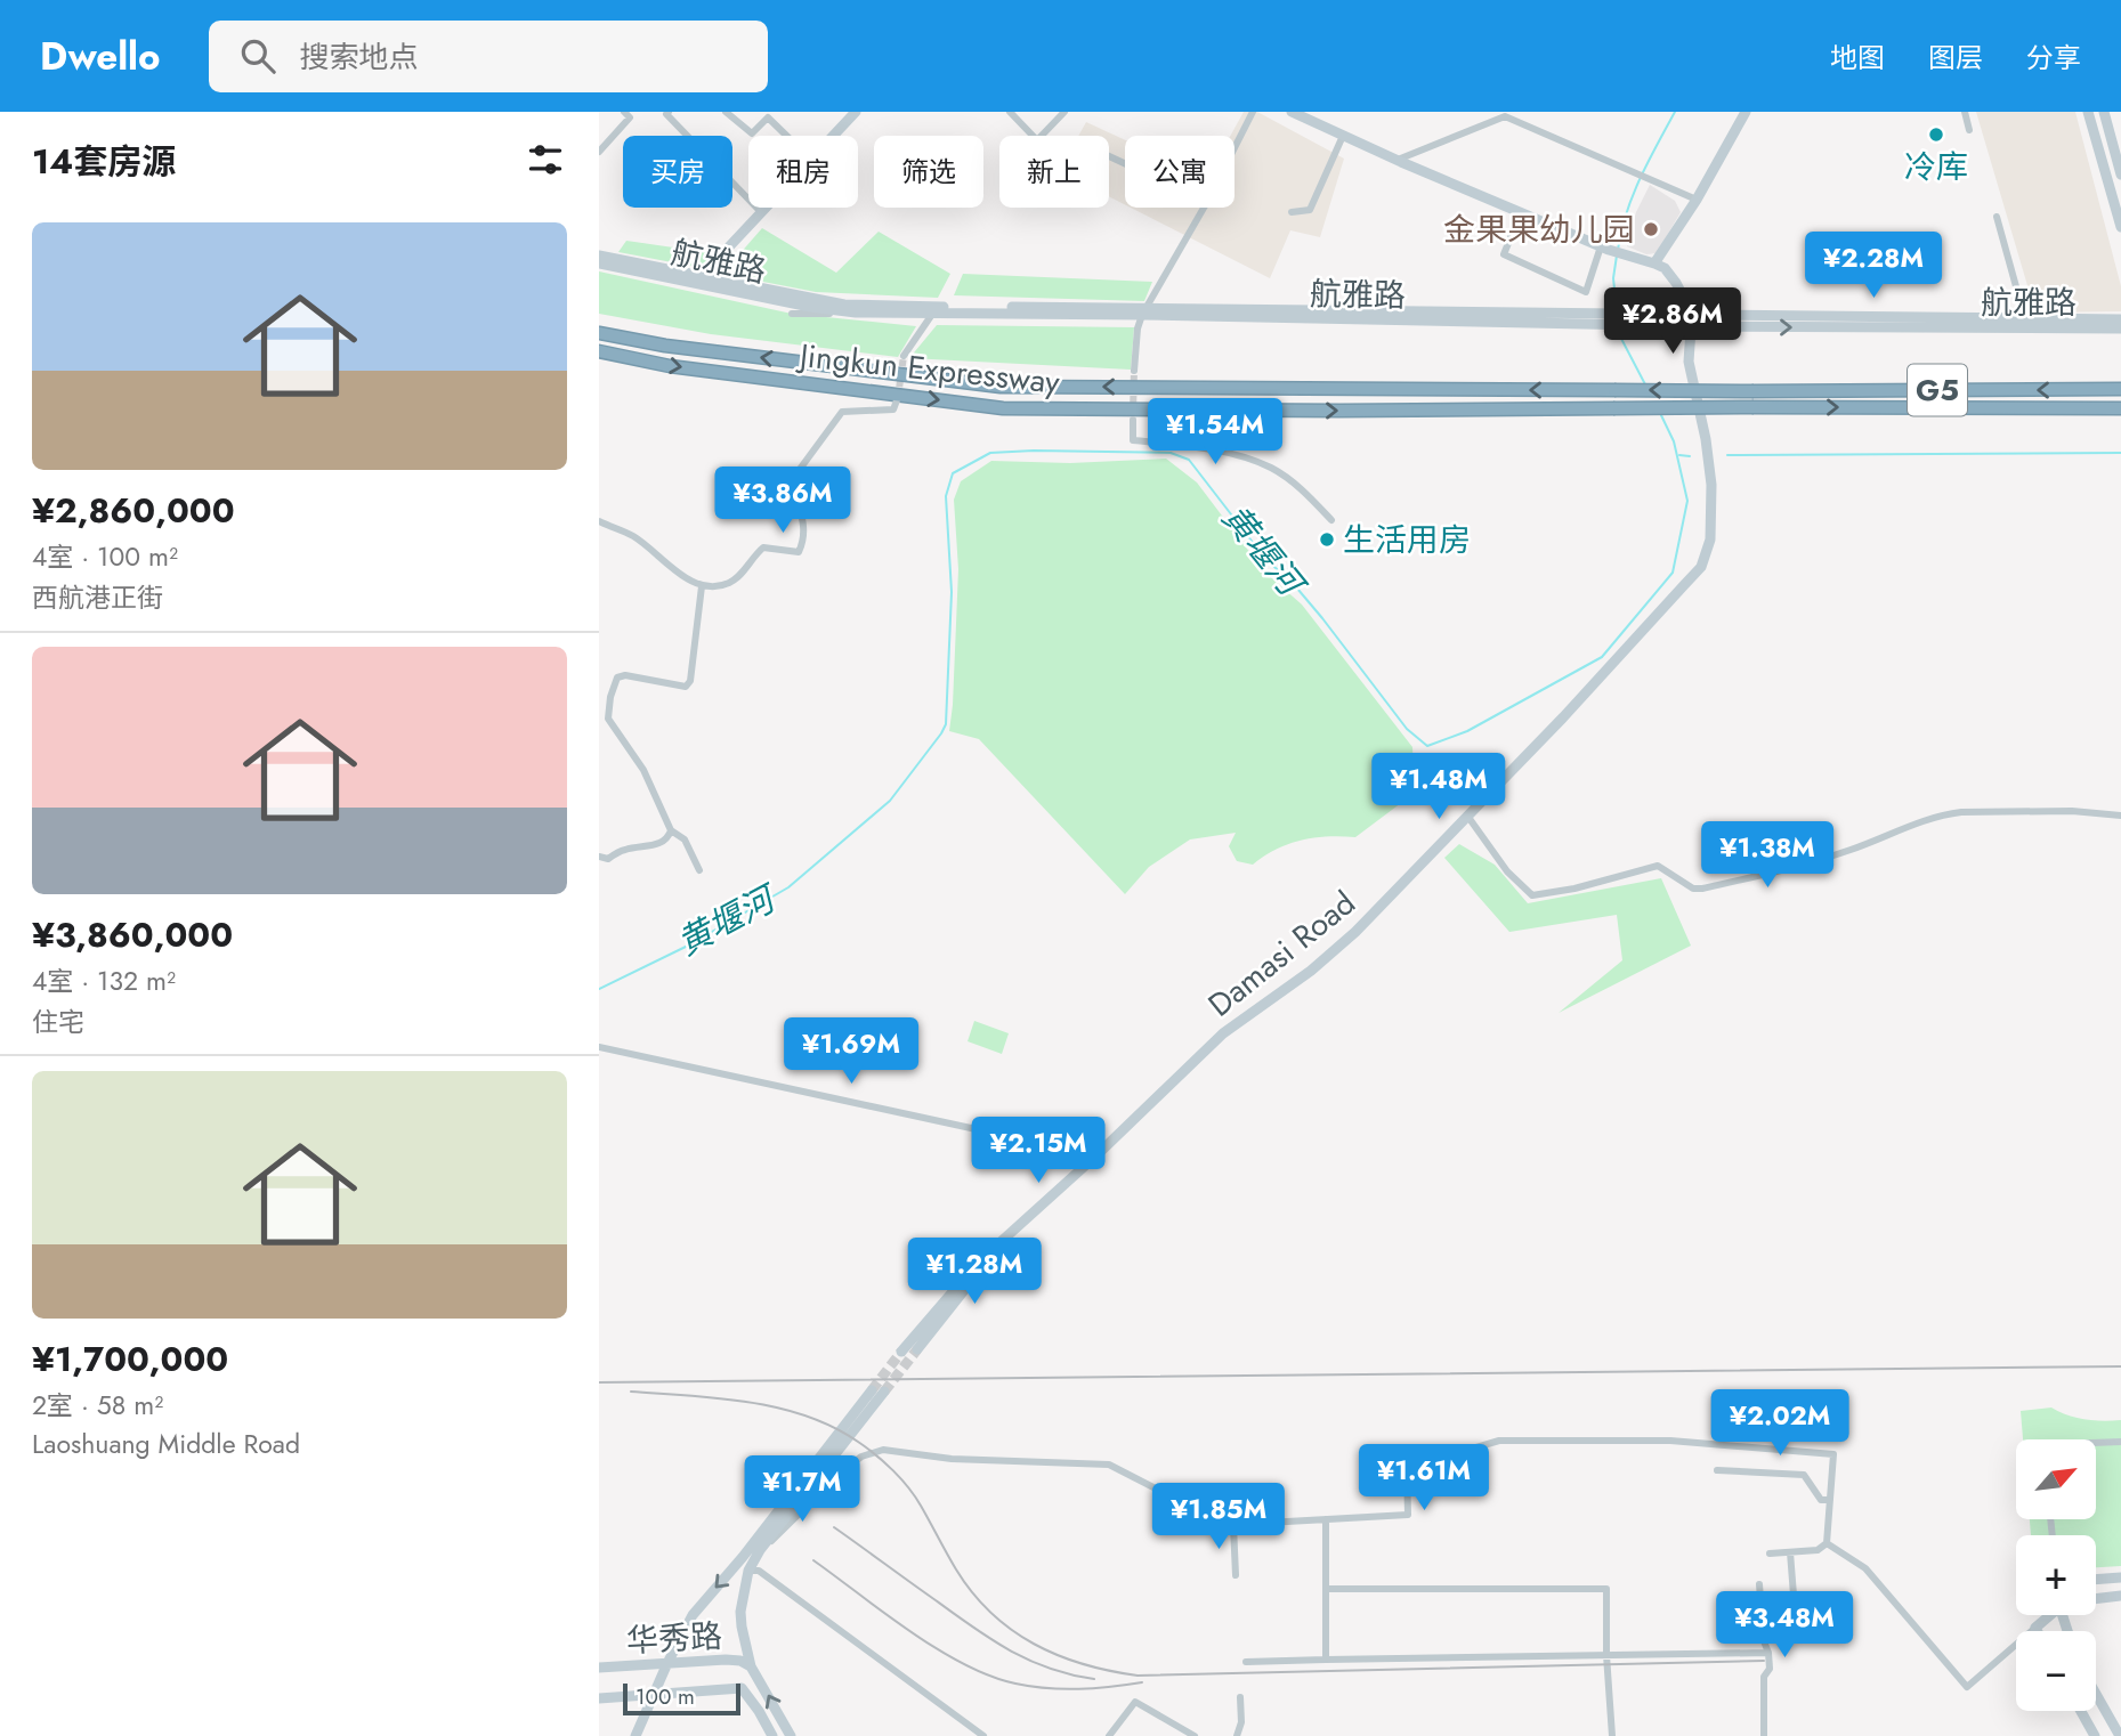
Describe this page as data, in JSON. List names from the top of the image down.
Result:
{
  "streets": {
    "highway": ["Jingkun Expressway", "G5"],
    "street": ["航雅路", "Damasi Road", "华秀路"]
  },
  "crossings": [
    ["航雅路", "Damasi Road"]
  ],
  "water": ["黄堰河"],
  "places": ["冷库", "金果果幼儿园", "生活用房"],
  "scale_bar": "100 m",
  "north": "top right",
  "page": {
    "header": "Dwello",
    "search": "搜索地点",
    "nav": ["地图", "图层", "分享"],
    "heading": "14套房源",
    "chip": [
      "买房",
      "租房",
      "筛选",
      "新上",
      "公寓"
    ],
    "list": [
      {
        "name": "¥2,860,000",
        "note": "4室 · 100 m² · 西航港正街"
      },
      {
        "name": "¥3,860,000",
        "note": "4室 · 132 m² · 住宅"
      },
      {
        "name": "¥1,700,000",
        "note": "2室 · 58 m² · Laoshuang Middle Road"
      }
    ],
    "price": [
      "¥2.28M",
      "¥2.86M",
      "¥1.54M",
      "¥3.86M",
      "¥1.48M",
      "¥1.38M",
      "¥1.69M",
      "¥2.15M",
      "¥1.28M",
      "¥2.02M",
      "¥1.61M",
      "¥1.7M",
      "¥1.85M",
      "¥3.48M"
    ],
    "map_buttons": ["+", "−"],
    "scale": "100 m"
  }
}
